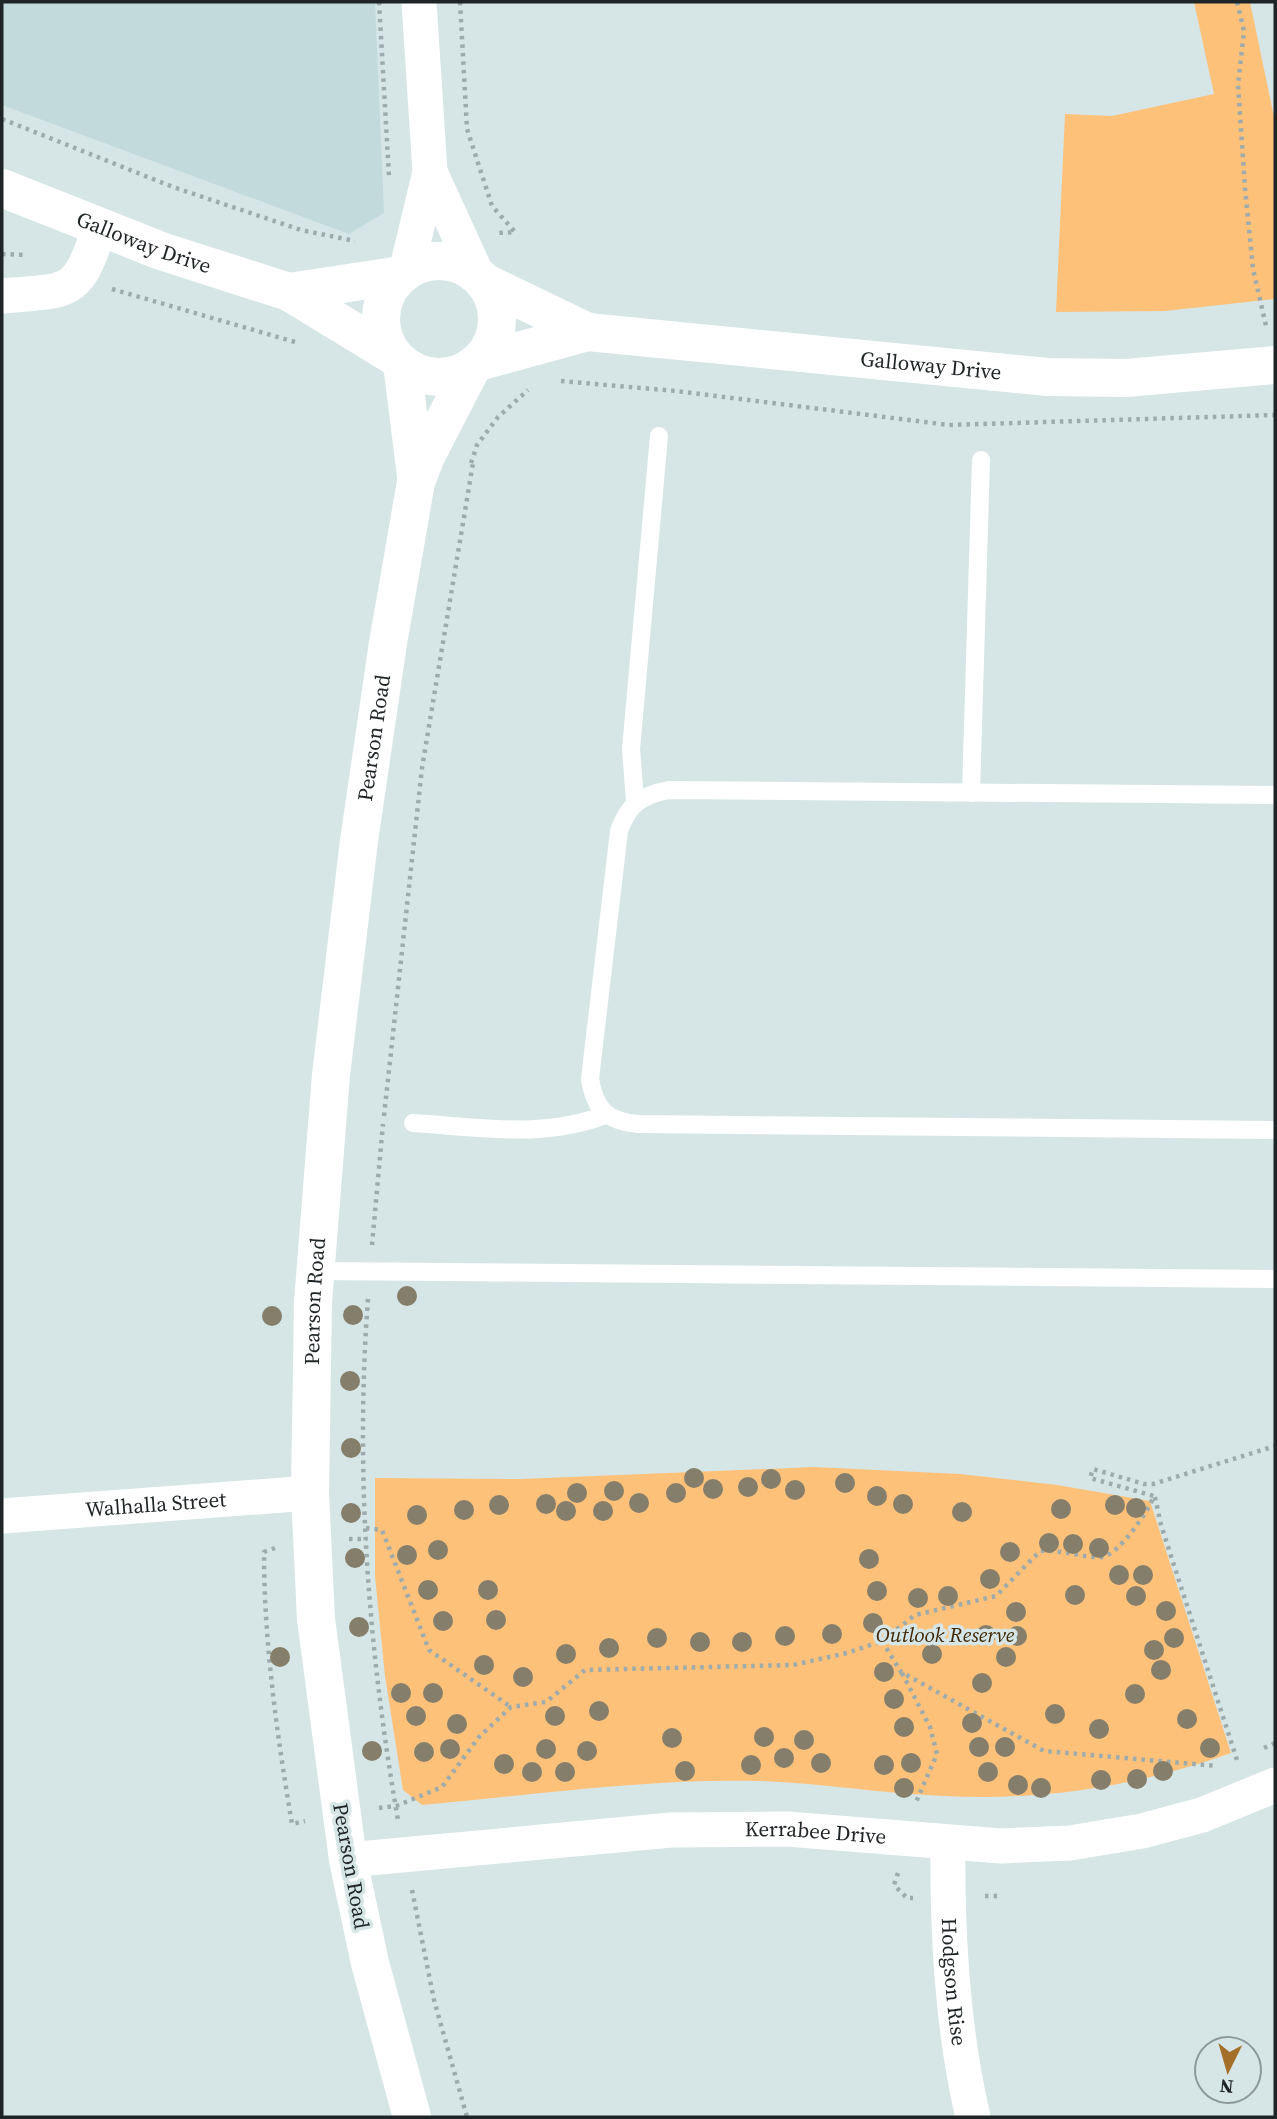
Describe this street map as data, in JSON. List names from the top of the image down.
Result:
{
  "streets": {
    "street": [
      "Galloway Drive",
      "Pearson Road",
      "Walhalla Street",
      "Kerrabee Drive",
      "Hodgson Rise"
    ]
  },
  "crossings": [
    ["Galloway Drive", "Pearson Road"],
    ["Pearson Road", "Walhalla Street"],
    ["Pearson Road", "Kerrabee Drive"],
    ["Kerrabee Drive", "Hodgson Rise"]
  ],
  "parks": ["Outlook Reserve"],
  "north": "bottom"
}
